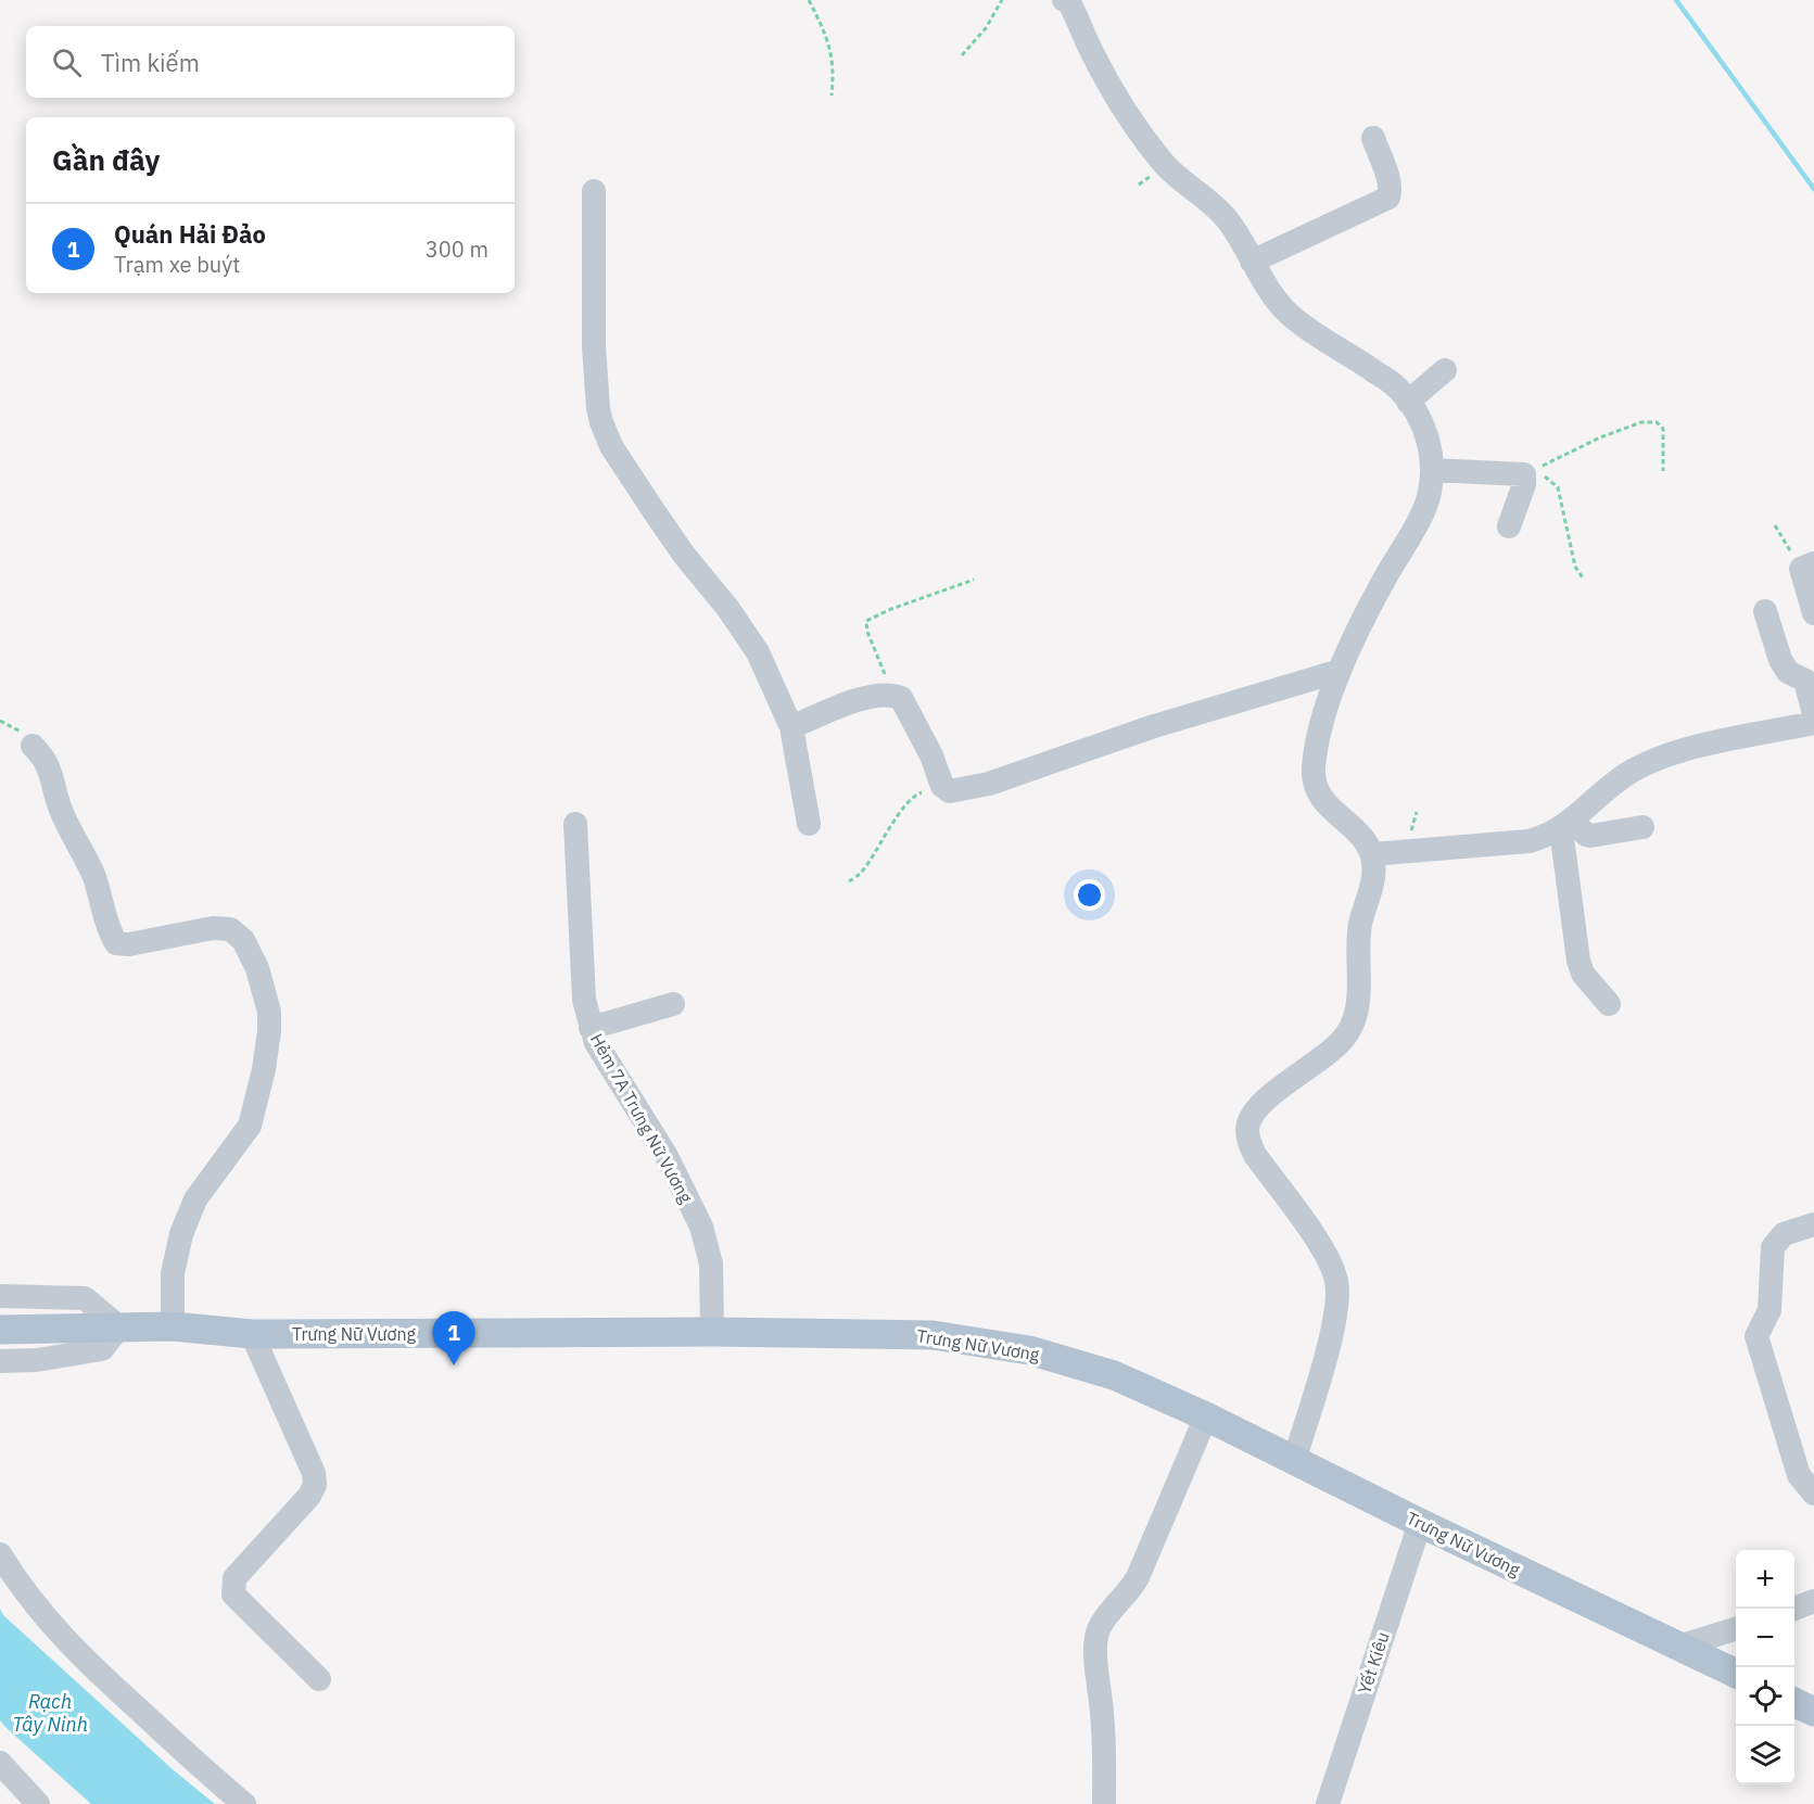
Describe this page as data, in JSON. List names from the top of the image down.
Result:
{
  "streets": {
    "main road": ["Trưng Nữ Vương"],
    "street": ["Hẻm 7A Trưng Nữ Vương", "Yết Kiêu"]
  },
  "crossings": [
    ["Hẻm 7A Trưng Nữ Vương", "Trưng Nữ Vương"],
    ["Trưng Nữ Vương", "Yết Kiêu"]
  ],
  "water": ["Rạch Tây Ninh"],
  "page": {
    "search": "Tìm kiếm",
    "heading": "Gần đây",
    "list": [
      {
        "mark": "1",
        "name": "Quán Hải Đảo",
        "note": "Trạm xe buýt",
        "value": "300 m"
      }
    ],
    "pins": "1",
    "map_buttons": ["+", "−"]
  }
}
